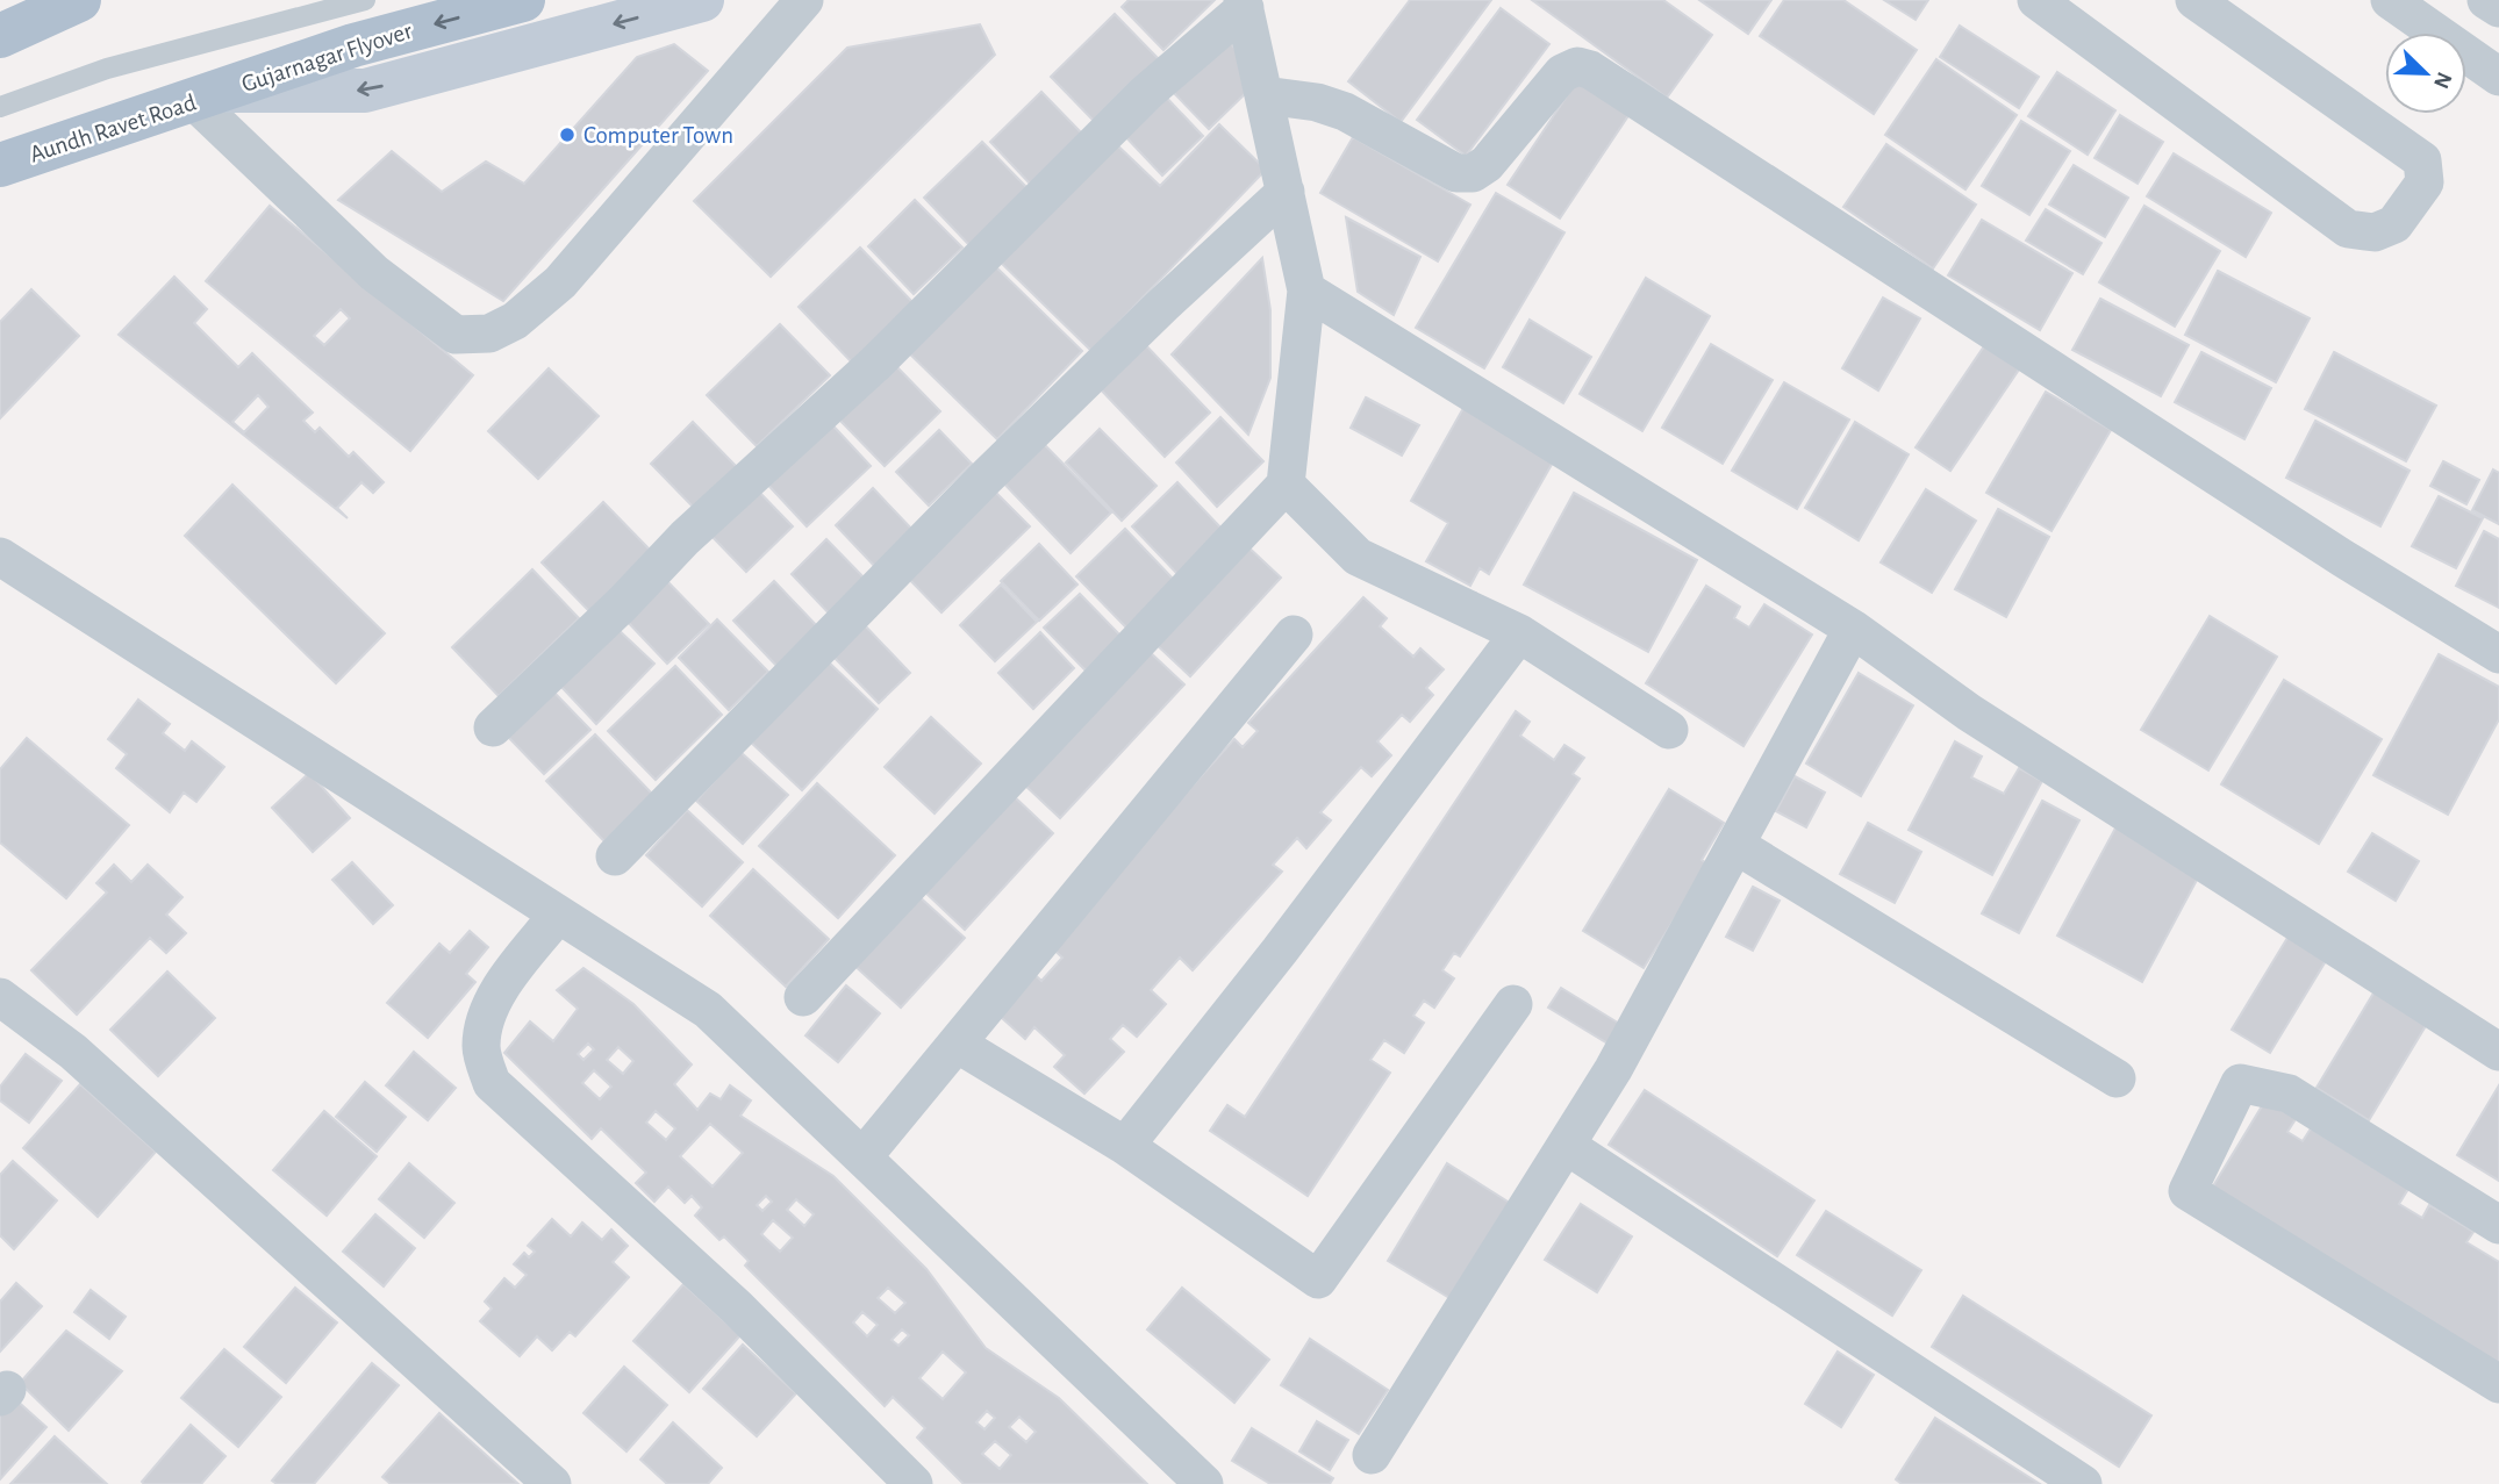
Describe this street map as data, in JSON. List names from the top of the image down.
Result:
{
  "streets": {
    "main road": ["Gujarnagar Flyover", "Aundh Ravet Road"]
  },
  "crossings": [
    ["Gujarnagar Flyover", "Aundh Ravet Road"]
  ],
  "one_way": ["Gujarnagar Flyover"],
  "places": ["Computer Town"],
  "north": "bottom right"
}
